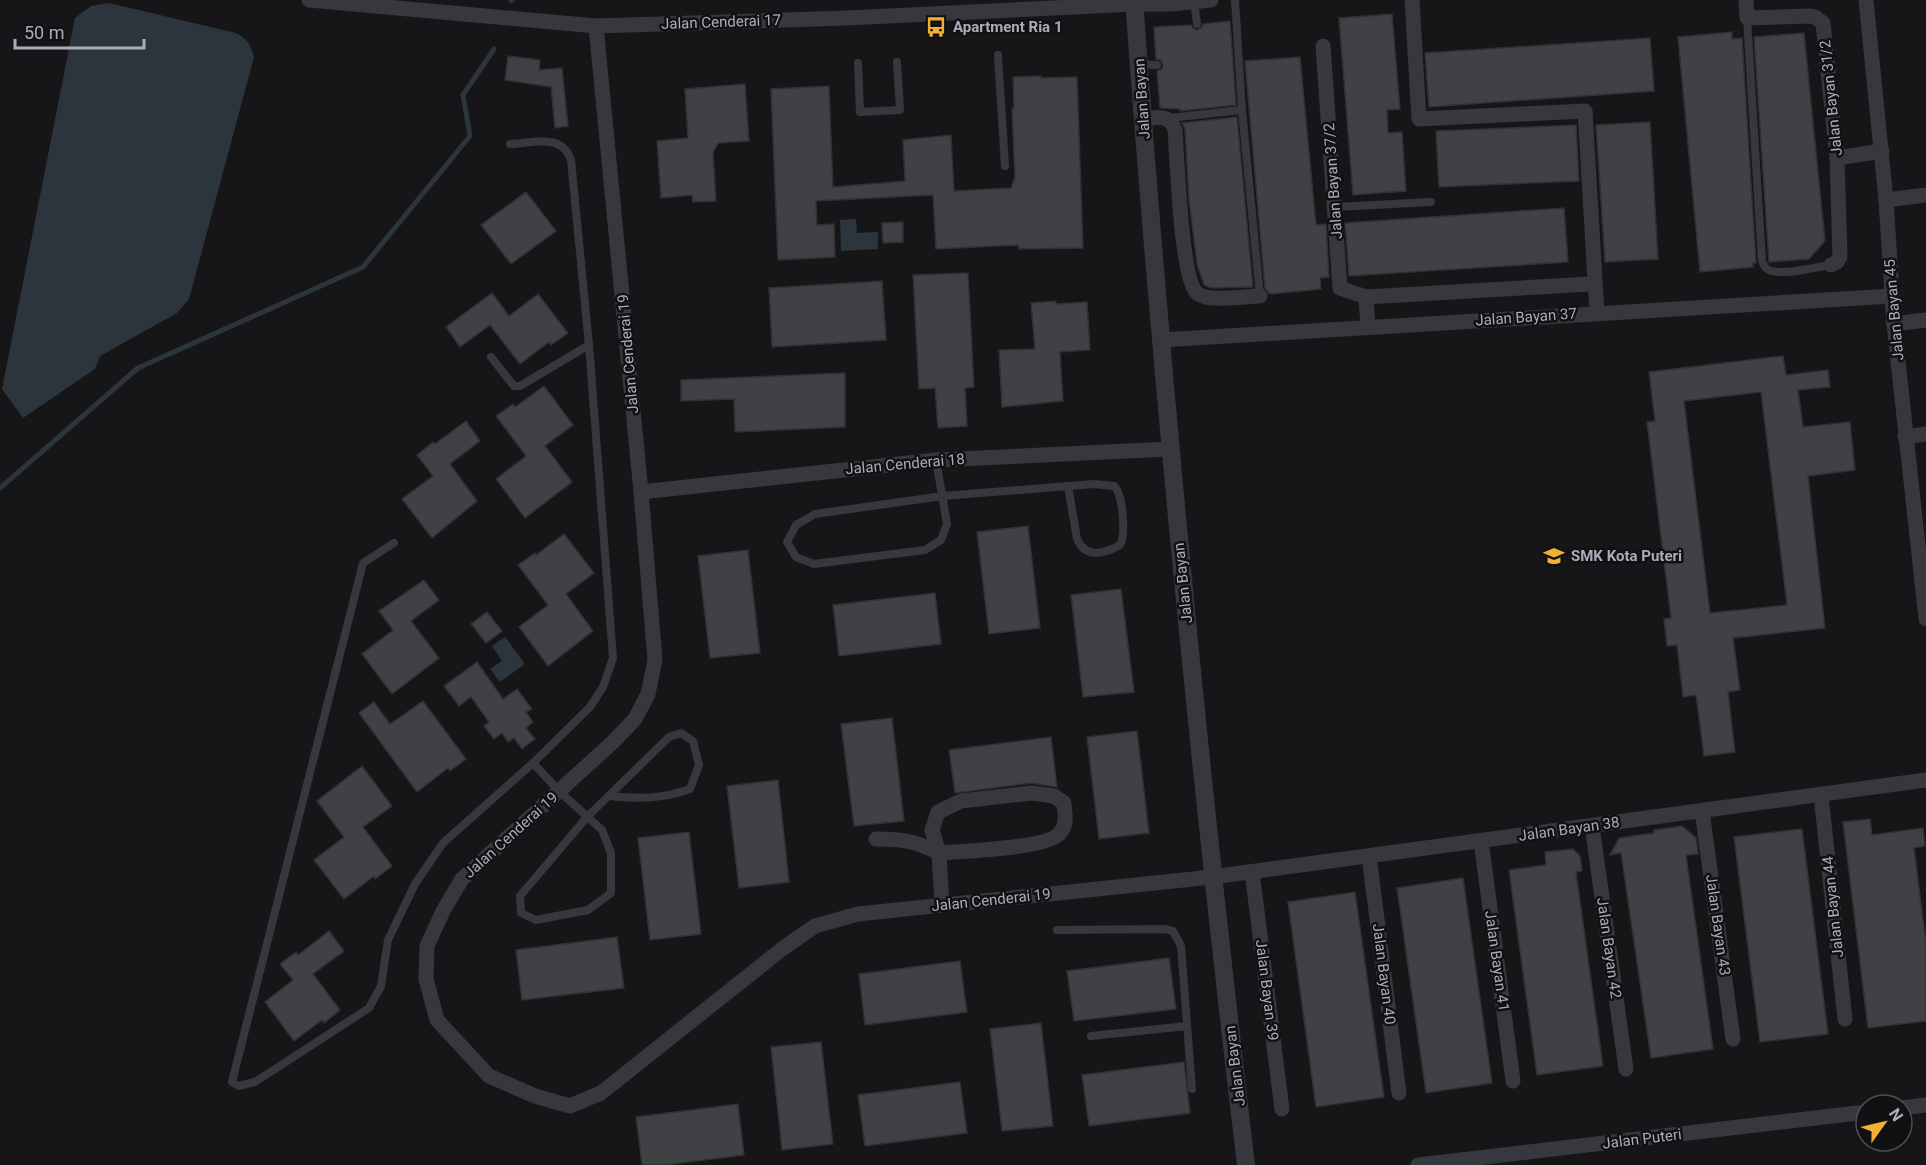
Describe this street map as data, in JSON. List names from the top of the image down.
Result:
{
  "streets": {
    "street": [
      "Jalan Cenderai 17",
      "Jalan Bayan 31/2",
      "Jalan Bayan",
      "Jalan Bayan 37/2",
      "Jalan Bayan 45",
      "Jalan Bayan 37",
      "Jalan Cenderai 19",
      "Jalan Cenderai 18",
      "Jalan Bayan 38",
      "Jalan Bayan 44",
      "Jalan Bayan 43",
      "Jalan Bayan 42",
      "Jalan Bayan 41",
      "Jalan Bayan 40",
      "Jalan Bayan 39",
      "Jalan Puteri"
    ]
  },
  "crossings": [
    ["Jalan Cenderai 17", "Jalan Bayan"],
    ["Jalan Cenderai 17", "Jalan Cenderai 19"],
    ["Jalan Bayan", "Jalan Bayan 37"],
    ["Jalan Bayan", "Jalan Cenderai 19"],
    ["Jalan Bayan", "Jalan Cenderai 18"],
    ["Jalan Bayan", "Jalan Bayan 38"],
    ["Jalan Bayan 45", "Jalan Bayan 37"],
    ["Jalan Cenderai 19", "Jalan Cenderai 18"],
    ["Jalan Cenderai 19", "Jalan Bayan 38"],
    ["Jalan Bayan 38", "Jalan Bayan 44"],
    ["Jalan Bayan 38", "Jalan Bayan 43"],
    ["Jalan Bayan 38", "Jalan Bayan 42"],
    ["Jalan Bayan 38", "Jalan Bayan 41"],
    ["Jalan Bayan 38", "Jalan Bayan 40"],
    ["Jalan Bayan 38", "Jalan Bayan 39"]
  ],
  "places": {
    "bus stop": ["Apartment Ria 1"],
    "school or university": ["SMK Kota Puteri"]
  },
  "scale_bar": "50 m",
  "north": "top right"
}
